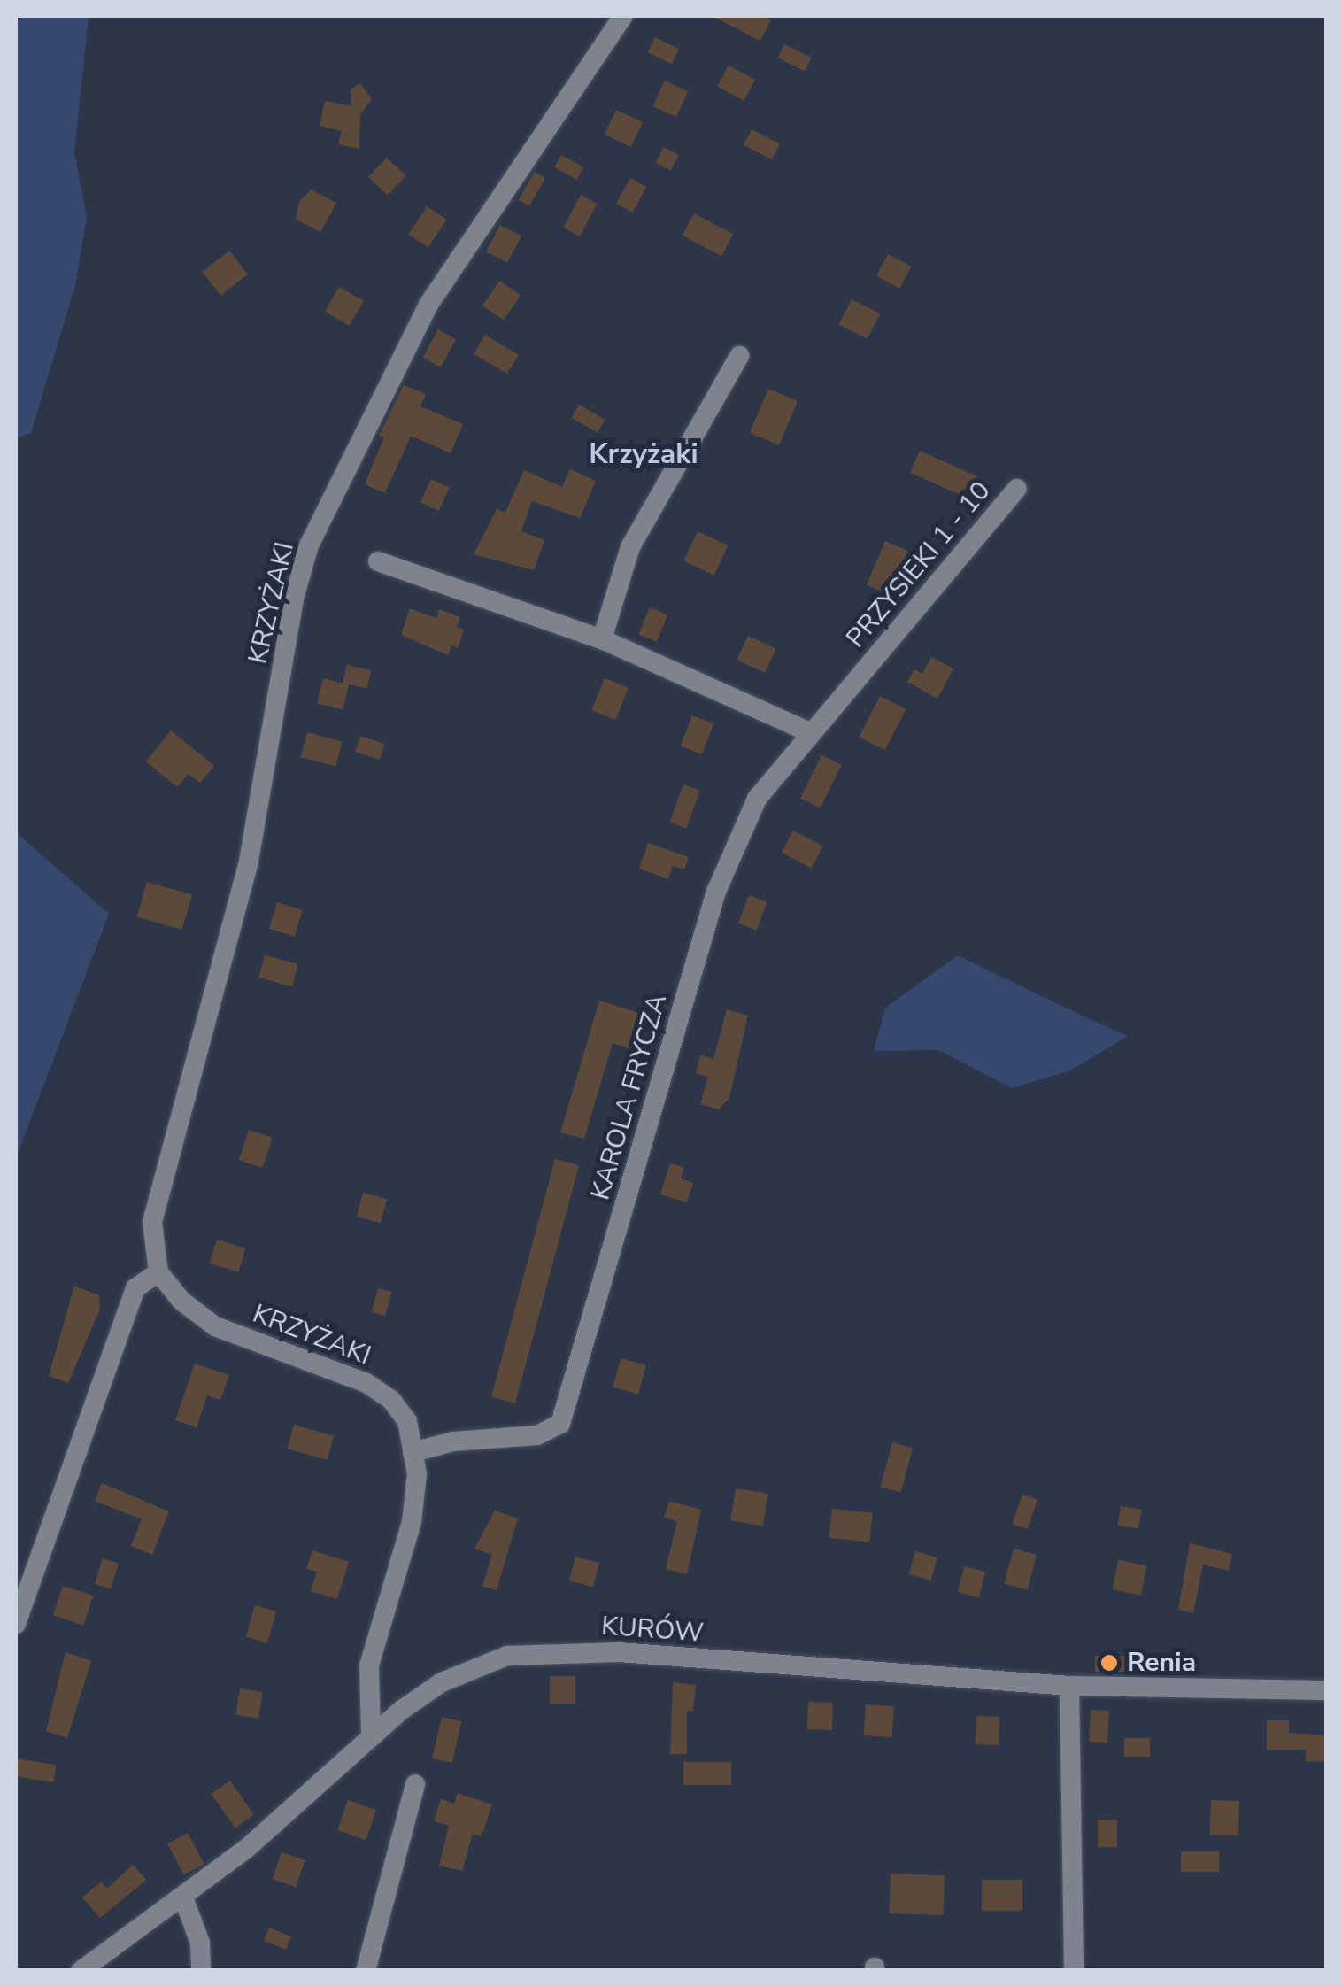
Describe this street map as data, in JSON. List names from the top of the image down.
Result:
{
  "streets": {
    "street": [
      "PRZYSIEKI 1 - 10",
      "KRZYŻAKI",
      "KAROLA FRYCZA",
      "KURÓW"
    ]
  },
  "crossings": [
    ["PRZYSIEKI 1 - 10", "KAROLA FRYCZA"],
    ["KRZYŻAKI", "KAROLA FRYCZA"],
    ["KRZYŻAKI", "KURÓW"]
  ],
  "districts": ["Krzyżaki"],
  "places": ["Renia"]
}
